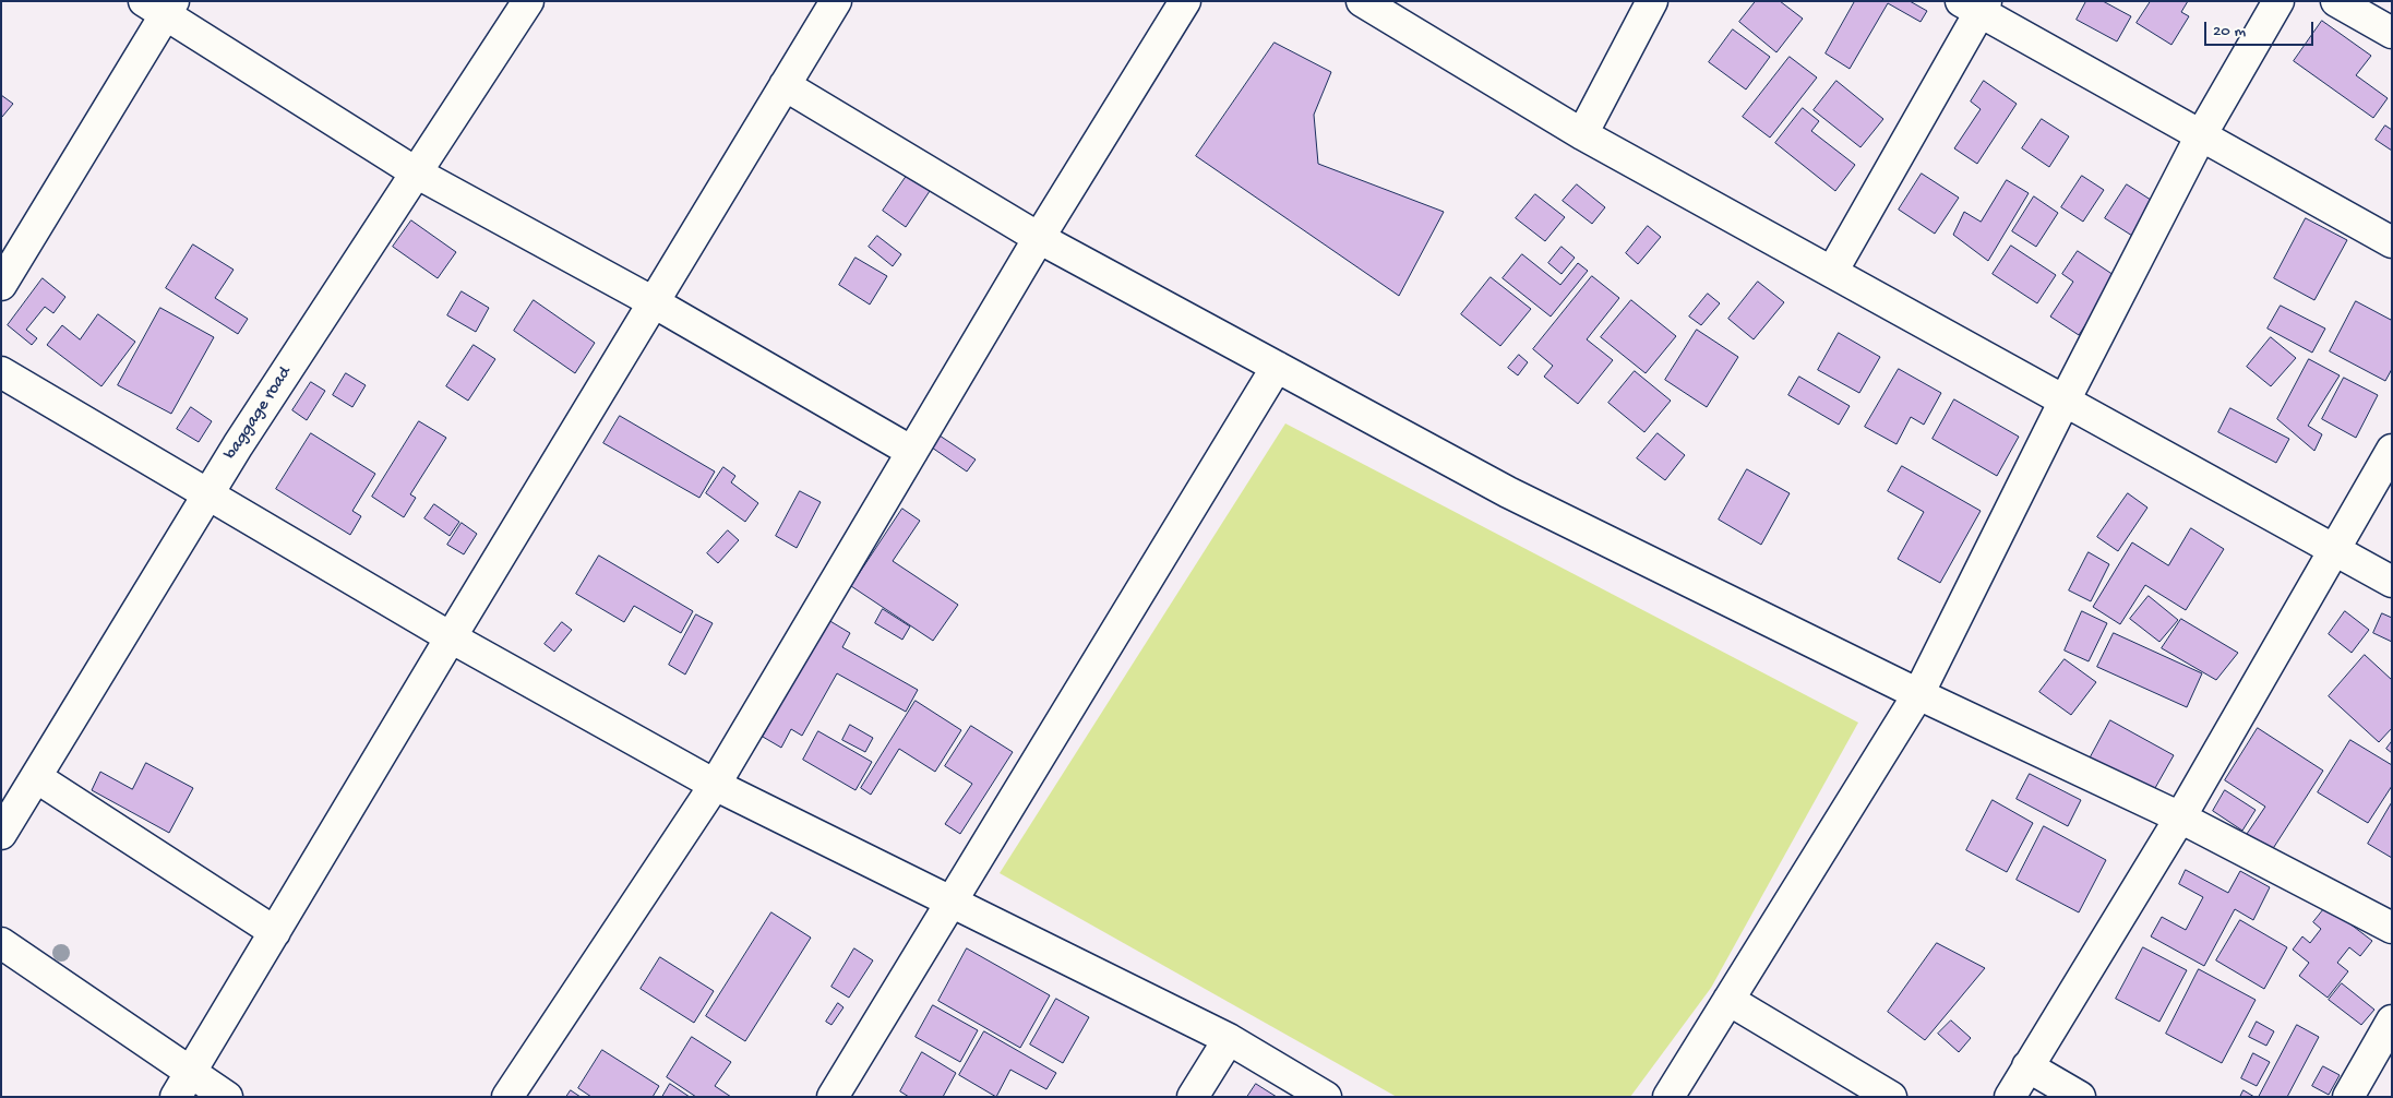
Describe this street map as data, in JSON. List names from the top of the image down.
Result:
{
  "streets": {
    "street": ["baggage road"]
  },
  "scale_bar": "20 m"
}
